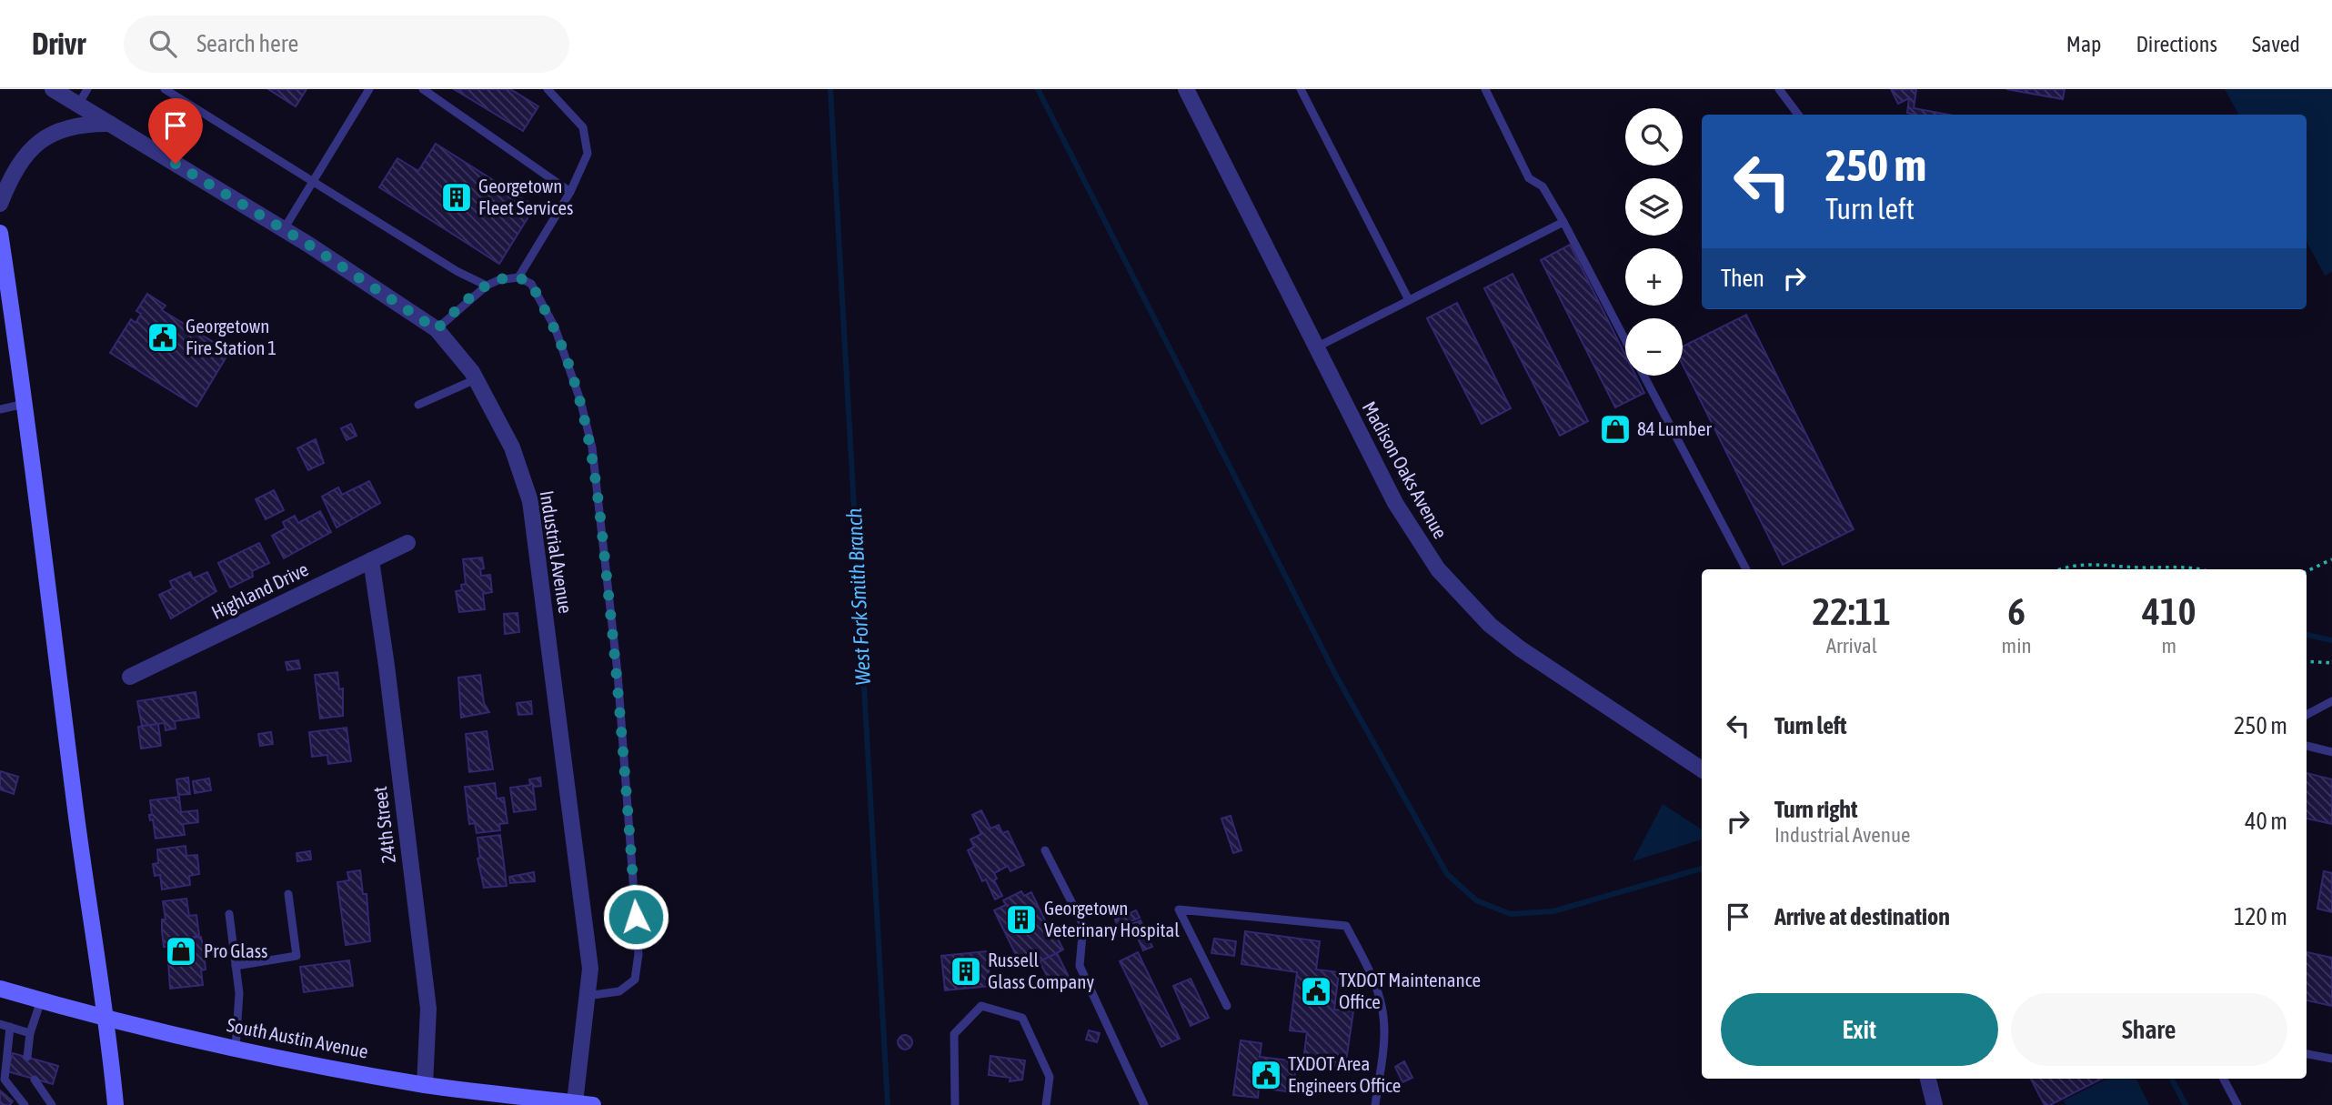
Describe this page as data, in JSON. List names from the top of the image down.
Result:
{
  "streets": {
    "main road": ["South Austin Avenue"],
    "street": [
      "Madison Oaks Avenue",
      "Industrial Avenue",
      "Highland Drive",
      "24th Street"
    ]
  },
  "crossings": [
    ["Industrial Avenue", "South Austin Avenue"],
    ["Highland Drive", "24th Street"],
    ["24th Street", "South Austin Avenue"]
  ],
  "water": ["West Fork Smith Branch"],
  "places": {
    "building": ["Georgetown Fleet Services", "Georgetown Veterinary Hospital", "Russell Glass Company"],
    "public building": ["Georgetown Fire Station 1", "TXDOT Maintenance Office", "TXDOT Area Engineers Office"],
    "shop": ["84 Lumber", "Pro Glass"]
  },
  "page": {
    "header": "Drivr",
    "search": "Search here",
    "nav": ["Map", "Directions", "Saved"],
    "map_buttons": ["+", "−"],
    "turn": ["250 m", "Turn left"],
    "then": "Then",
    "eta": [
      "22:11",
      "Arrival",
      "6",
      "min",
      "410",
      "m"
    ],
    "list": [
      {
        "name": "Turn left",
        "value": "250 m"
      },
      {
        "name": "Turn right",
        "note": "Industrial Avenue",
        "value": "40 m"
      },
      {
        "name": "Arrive at destination",
        "value": "120 m"
      }
    ],
    "buttons": ["Exit", "Share"]
  }
}
